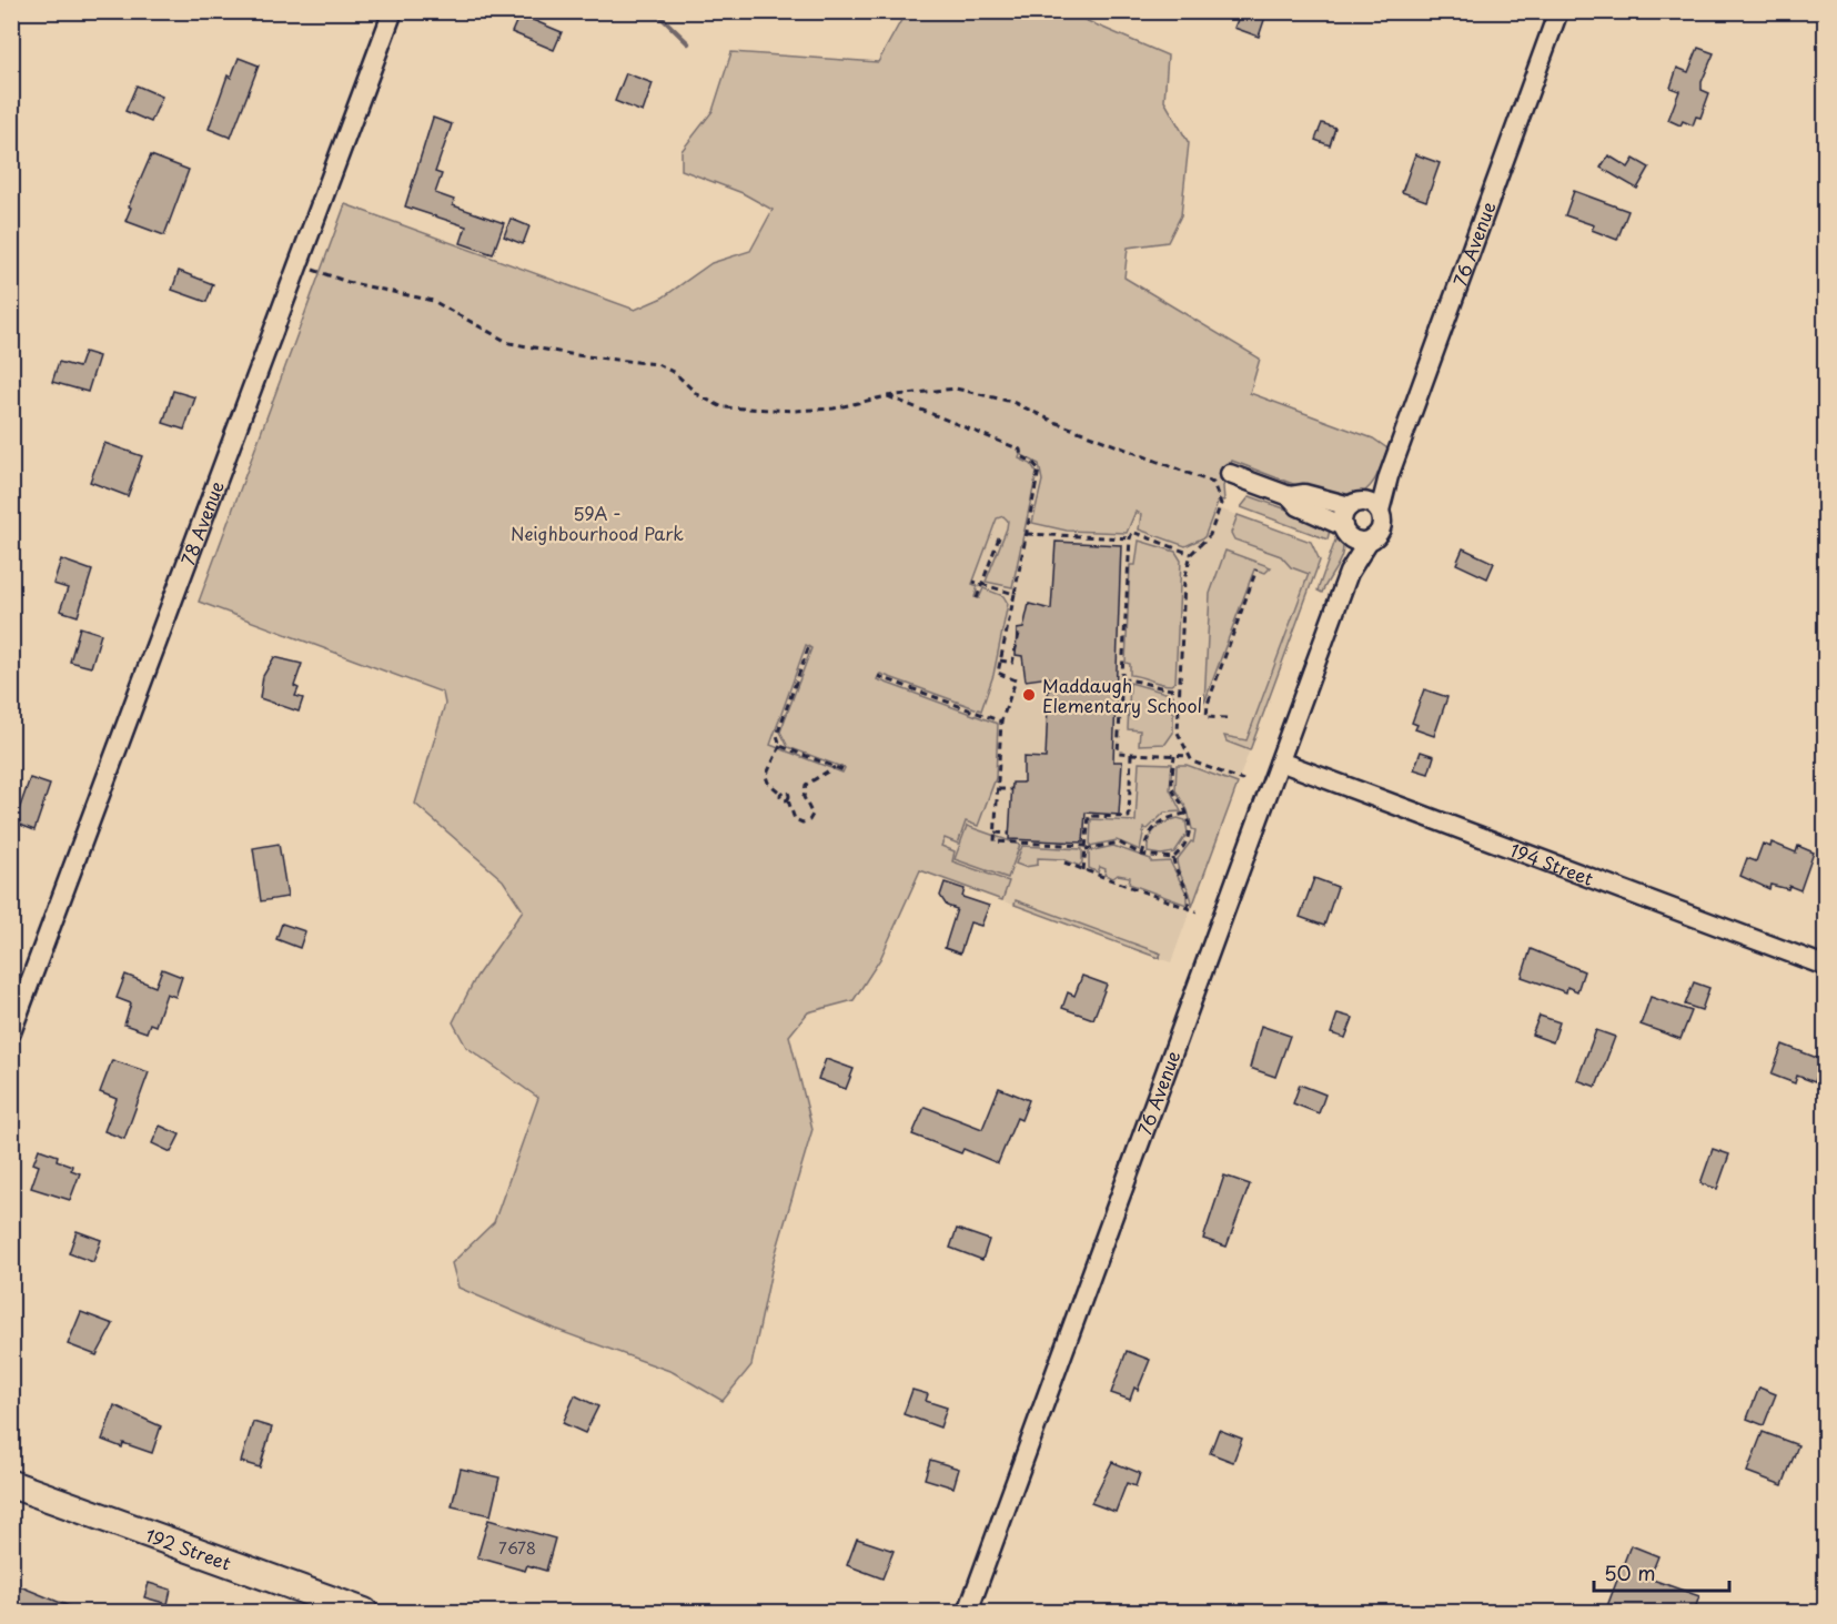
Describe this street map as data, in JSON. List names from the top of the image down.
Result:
{
  "streets": {
    "main road": ["192 Street"],
    "street": ["76 Avenue", "78 Avenue", "194 Street"]
  },
  "crossings": [
    ["76 Avenue", "194 Street"]
  ],
  "parks": ["59A - Neighbourhood Park"],
  "places": ["Maddaugh Elementary School"],
  "house_numbers": ["7678"],
  "scale_bar": "50 m"
}
